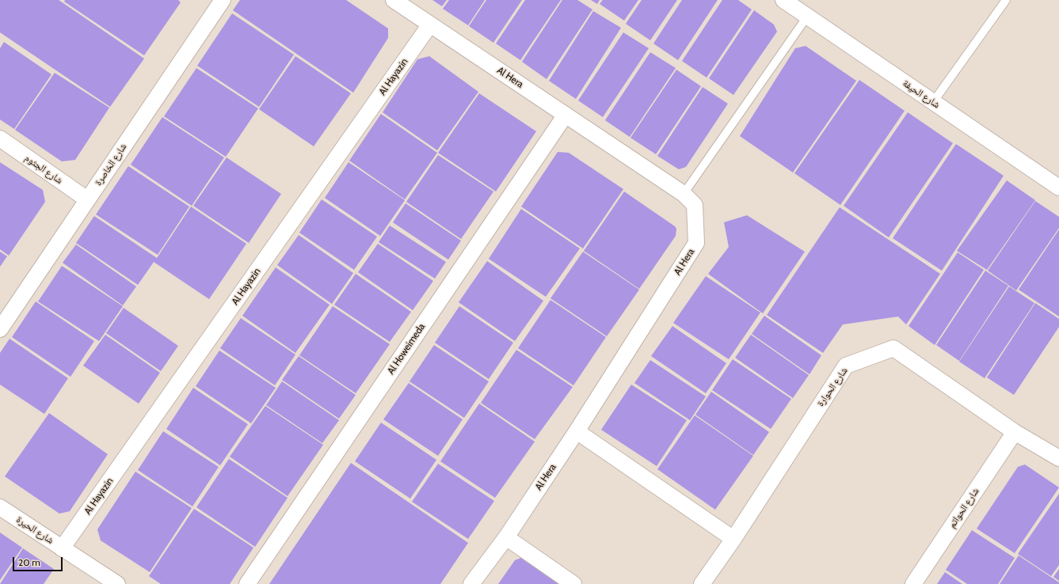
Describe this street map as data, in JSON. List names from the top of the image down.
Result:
{
  "streets": {
    "street": [
      "Al Hayazin",
      "Al Hera",
      "شارع الحيفة",
      "شارع الخاصرة",
      "شارع الجثوم",
      "Al Howeimeda",
      "شارع الحوارة",
      "شارع الحواتم",
      "شارع الحيرة"
    ]
  },
  "crossings": [
    ["Al Hayazin", "Al Hera"],
    ["Al Hayazin", "شارع الحيرة"],
    ["Al Hera", "Al Howeimeda"],
    ["شارع الخاصرة", "شارع الجثوم"],
    ["شارع الحوارة", "شارع الحواتم"]
  ],
  "scale_bar": "20 m"
}
